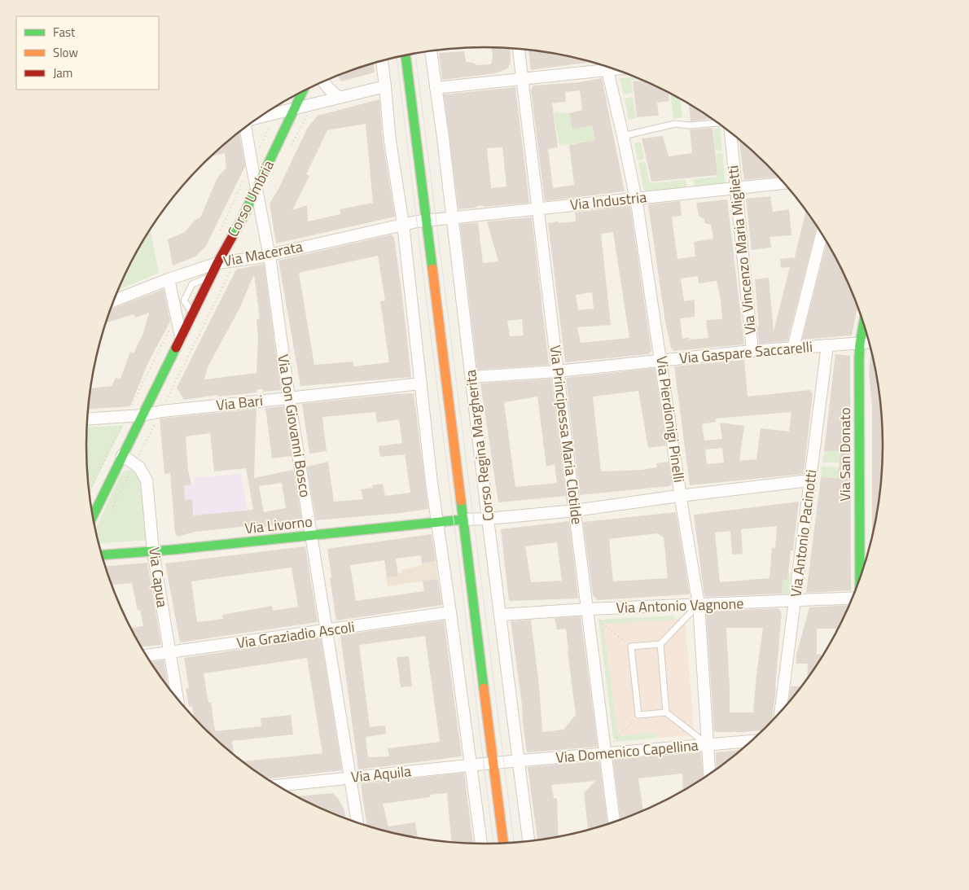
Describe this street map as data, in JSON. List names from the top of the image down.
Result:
{
  "streets": {
    "main road": [
      "Corso Umbria",
      "Corso Regina Margherita",
      "Via San Donato",
      "Via Livorno"
    ],
    "street": [
      "Via Industria",
      "Via Vincenzo Maria Miglietti",
      "Via Macerata",
      "Via Gaspare Saccarelli",
      "Via Bari",
      "Via Pierdionigi Pinelli",
      "Via Don Giovanni Bosco",
      "Via Principessa Maria Clotilde",
      "Via Antonio Pacinotti",
      "Via Capua",
      "Via Antonio Vagnone",
      "Via Graziadio Ascoli",
      "Via Domenico Capellina",
      "Via Aquila"
    ]
  },
  "crossings": [
    ["Corso Umbria", "Via Macerata"],
    ["Corso Umbria", "Via Bari"],
    ["Corso Umbria", "Via Don Giovanni Bosco"],
    ["Corso Umbria", "Via Capua"],
    ["Via Industria", "Via Vincenzo Maria Miglietti"],
    ["Via Industria", "Via Macerata"],
    ["Via Industria", "Via Pierdionigi Pinelli"],
    ["Via Industria", "Via Principessa Maria Clotilde"],
    ["Via Industria", "Corso Regina Margherita"],
    ["Via Vincenzo Maria Miglietti", "Via Gaspare Saccarelli"],
    ["Via Macerata", "Via Don Giovanni Bosco"],
    ["Via Macerata", "Corso Regina Margherita"],
    ["Via Gaspare Saccarelli", "Via Pierdionigi Pinelli"],
    ["Via Gaspare Saccarelli", "Via Principessa Maria Clotilde"],
    ["Via Gaspare Saccarelli", "Corso Regina Margherita"],
    ["Via Gaspare Saccarelli", "Via San Donato"],
    ["Via Gaspare Saccarelli", "Via Antonio Pacinotti"],
    ["Via Bari", "Via Don Giovanni Bosco"],
    ["Via Pierdionigi Pinelli", "Via Antonio Vagnone"],
    ["Via Pierdionigi Pinelli", "Via Domenico Capellina"],
    ["Via Don Giovanni Bosco", "Via Livorno"],
    ["Via Don Giovanni Bosco", "Via Graziadio Ascoli"],
    ["Via Don Giovanni Bosco", "Via Aquila"],
    ["Via Principessa Maria Clotilde", "Via Antonio Vagnone"],
    ["Via Principessa Maria Clotilde", "Via Domenico Capellina"],
    ["Corso Regina Margherita", "Via Livorno"],
    ["Corso Regina Margherita", "Via Antonio Vagnone"],
    ["Corso Regina Margherita", "Via Domenico Capellina"],
    ["Corso Regina Margherita", "Via Aquila"],
    ["Via Livorno", "Via Capua"],
    ["Via Antonio Pacinotti", "Via Antonio Vagnone"],
    ["Via Capua", "Via Graziadio Ascoli"],
    ["Via Domenico Capellina", "Via Aquila"]
  ],
  "legend": ["Fast", "Slow", "Jam"]
}
